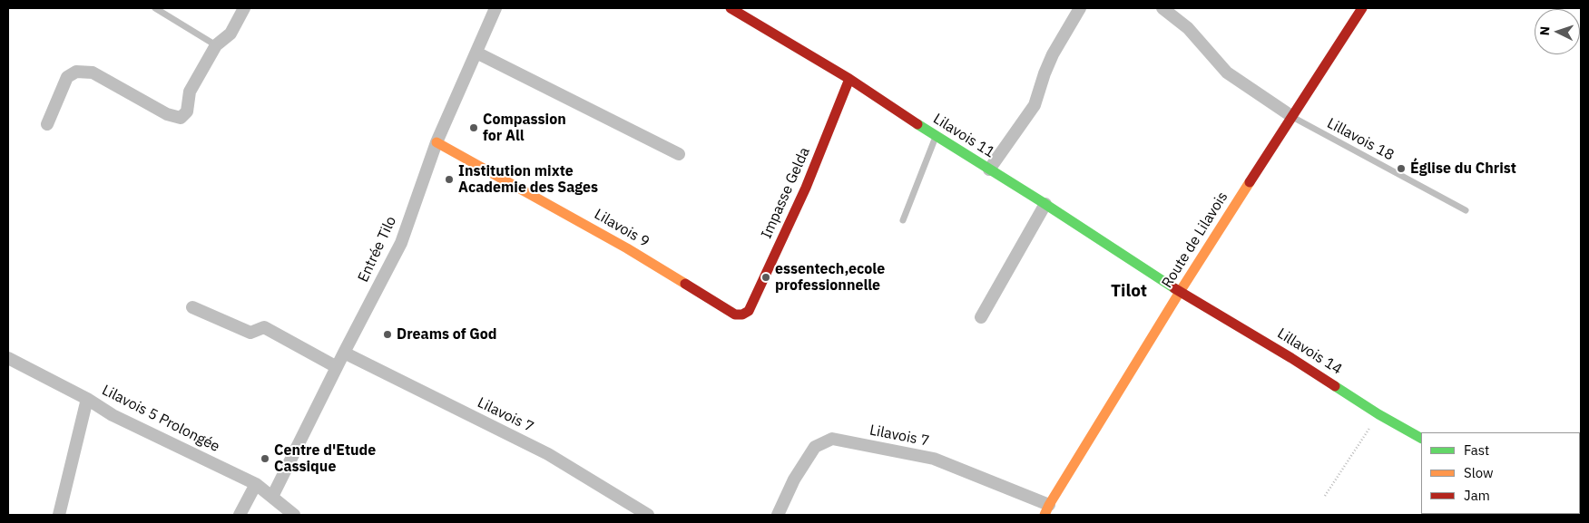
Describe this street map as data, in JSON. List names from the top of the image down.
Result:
{
  "streets": {
    "street": [
      "Lilavois 11",
      "Impasse Gelda",
      "Lilavois 9",
      "Route de Lilavois",
      "Entrée Tilo",
      "Lillavois 14",
      "Lilavois 7",
      "Lilavois 5 Prolongée"
    ],
    "lane": ["Lillavois 18"]
  },
  "crossings": [
    ["Lilavois 11", "Impasse Gelda"],
    ["Lilavois 11", "Route de Lilavois"],
    ["Lilavois 11", "Lillavois 14"],
    ["Lillavois 18", "Route de Lilavois"],
    ["Impasse Gelda", "Lilavois 9"],
    ["Lilavois 9", "Entrée Tilo"],
    ["Route de Lilavois", "Lillavois 14"],
    ["Route de Lilavois", "Lilavois 7"],
    ["Entrée Tilo", "Lilavois 7"],
    ["Entrée Tilo", "Lilavois 5 Prolongée"]
  ],
  "districts": ["Tilot"],
  "places": [
    "Compassion for All",
    "Église du Christ",
    "Institution mixte Academie des Sages",
    "essentech,ecole professionnelle",
    "Dreams of God",
    "Centre d'Etude Cassique"
  ],
  "legend": ["Fast", "Slow", "Jam"],
  "north": "left"
}
